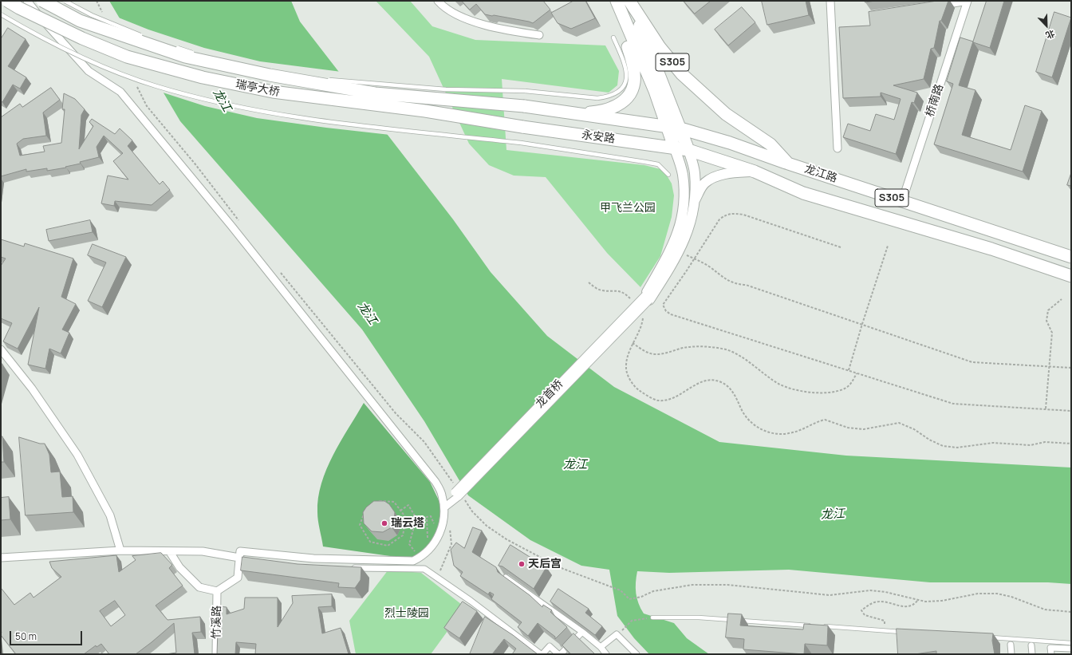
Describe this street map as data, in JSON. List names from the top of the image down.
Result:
{
  "streets": {
    "main road": [
      "S305",
      "瑞亭大桥",
      "永安路",
      "龙江路"
    ],
    "street": ["桥南路", "龙首桥", "竹溪路"]
  },
  "crossings": [
    ["S305", "永安路"],
    ["瑞亭大桥", "永安路"],
    ["桥南路", "龙江路"],
    ["永安路", "龙江路"]
  ],
  "water": ["龙江"],
  "parks": ["甲飞兰公园", "烈士陵园"],
  "places": ["瑞云塔", "天后宫"],
  "scale_bar": "50 m",
  "north": "bottom right"
}
